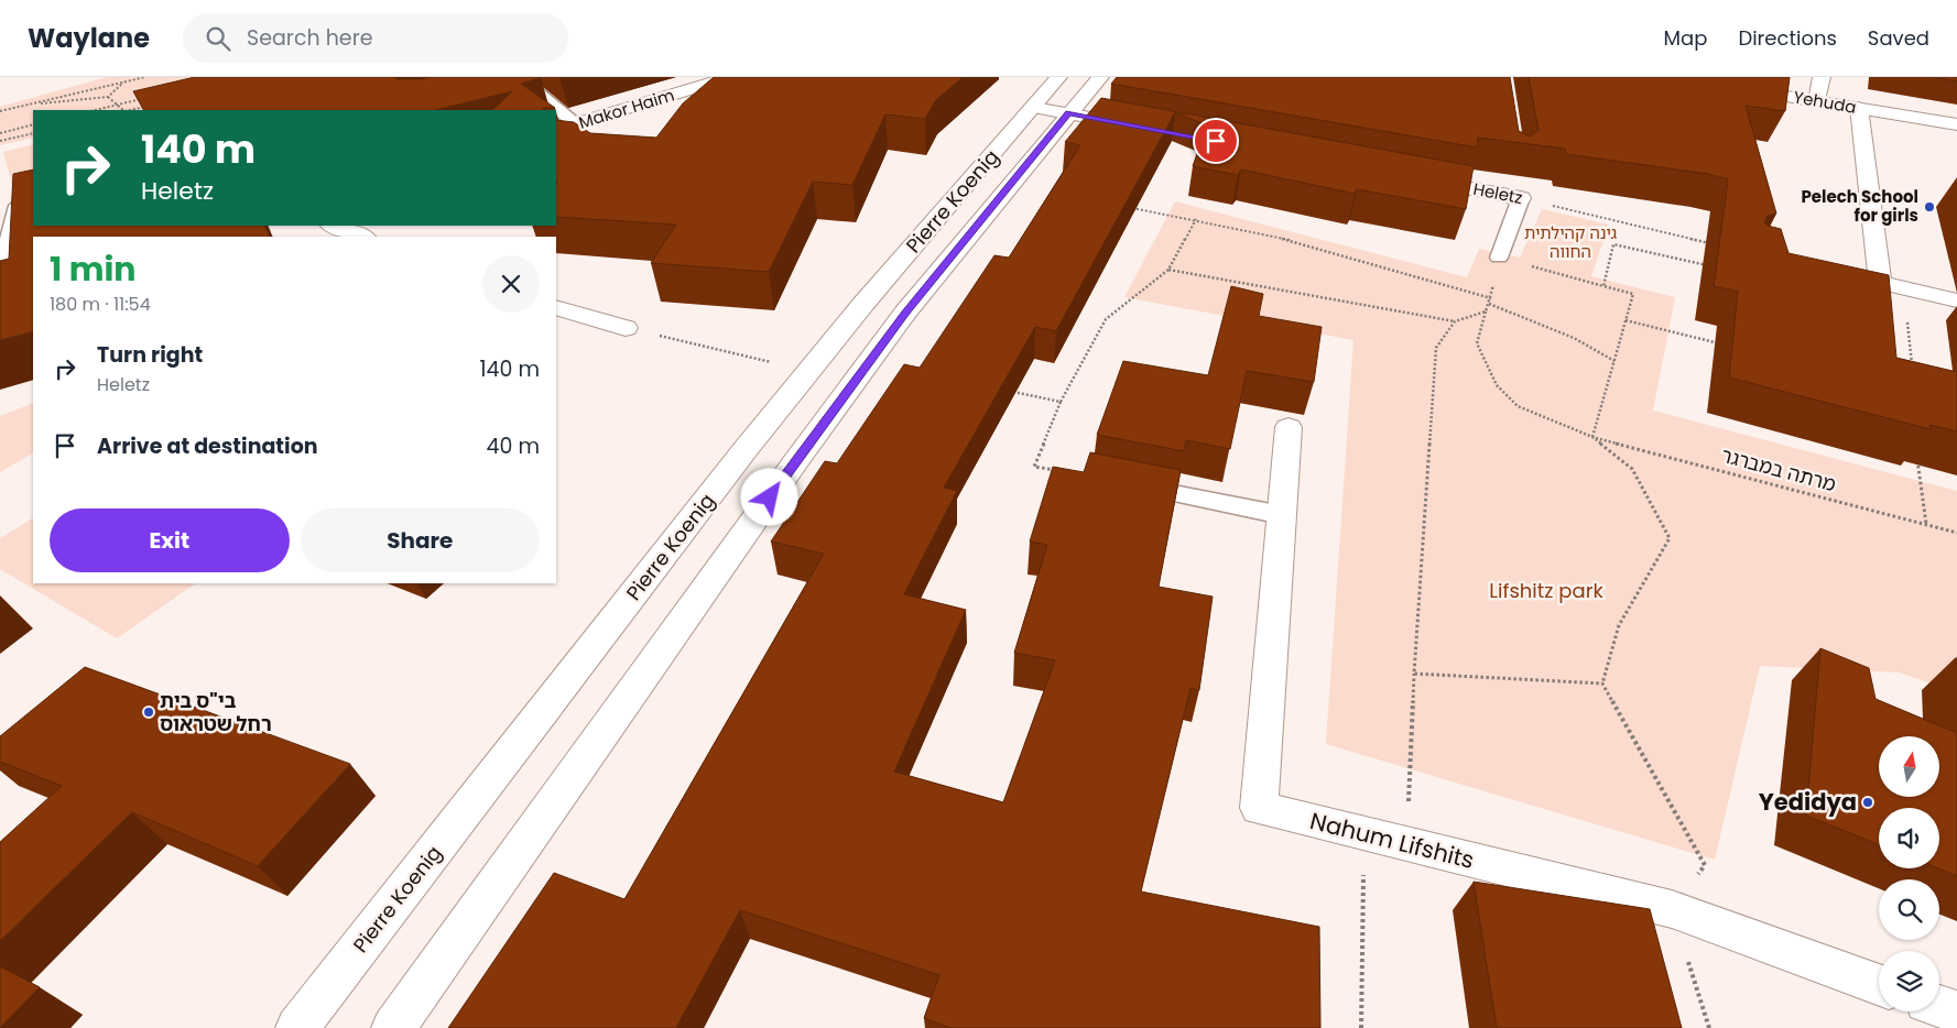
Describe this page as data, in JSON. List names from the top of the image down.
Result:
{
  "streets": {
    "street": [
      "Yehuda",
      "Makor Haim",
      "Heletz",
      "Pierre Koenig",
      "Nahum Lifshits"
    ],
    "path": ["מרתה במברגר"]
  },
  "parks": ["גינה קהילתית החווה", "Lifshitz park"],
  "places": ["Pelech School for girls", "בי\"ס בית רחל שטראוס", "Yedidya"],
  "north": "top",
  "page": {
    "header": "Waylane",
    "search": "Search here",
    "nav": ["Map", "Directions", "Saved"],
    "turn": ["140 m", "Heletz"],
    "heading": ["1 min", "180 m · 11:54"],
    "list": [
      {
        "name": "Turn right",
        "note": "Heletz",
        "value": "140 m"
      },
      {
        "name": "Arrive at destination",
        "value": "40 m"
      }
    ],
    "buttons": ["Exit", "Share"]
  }
}
